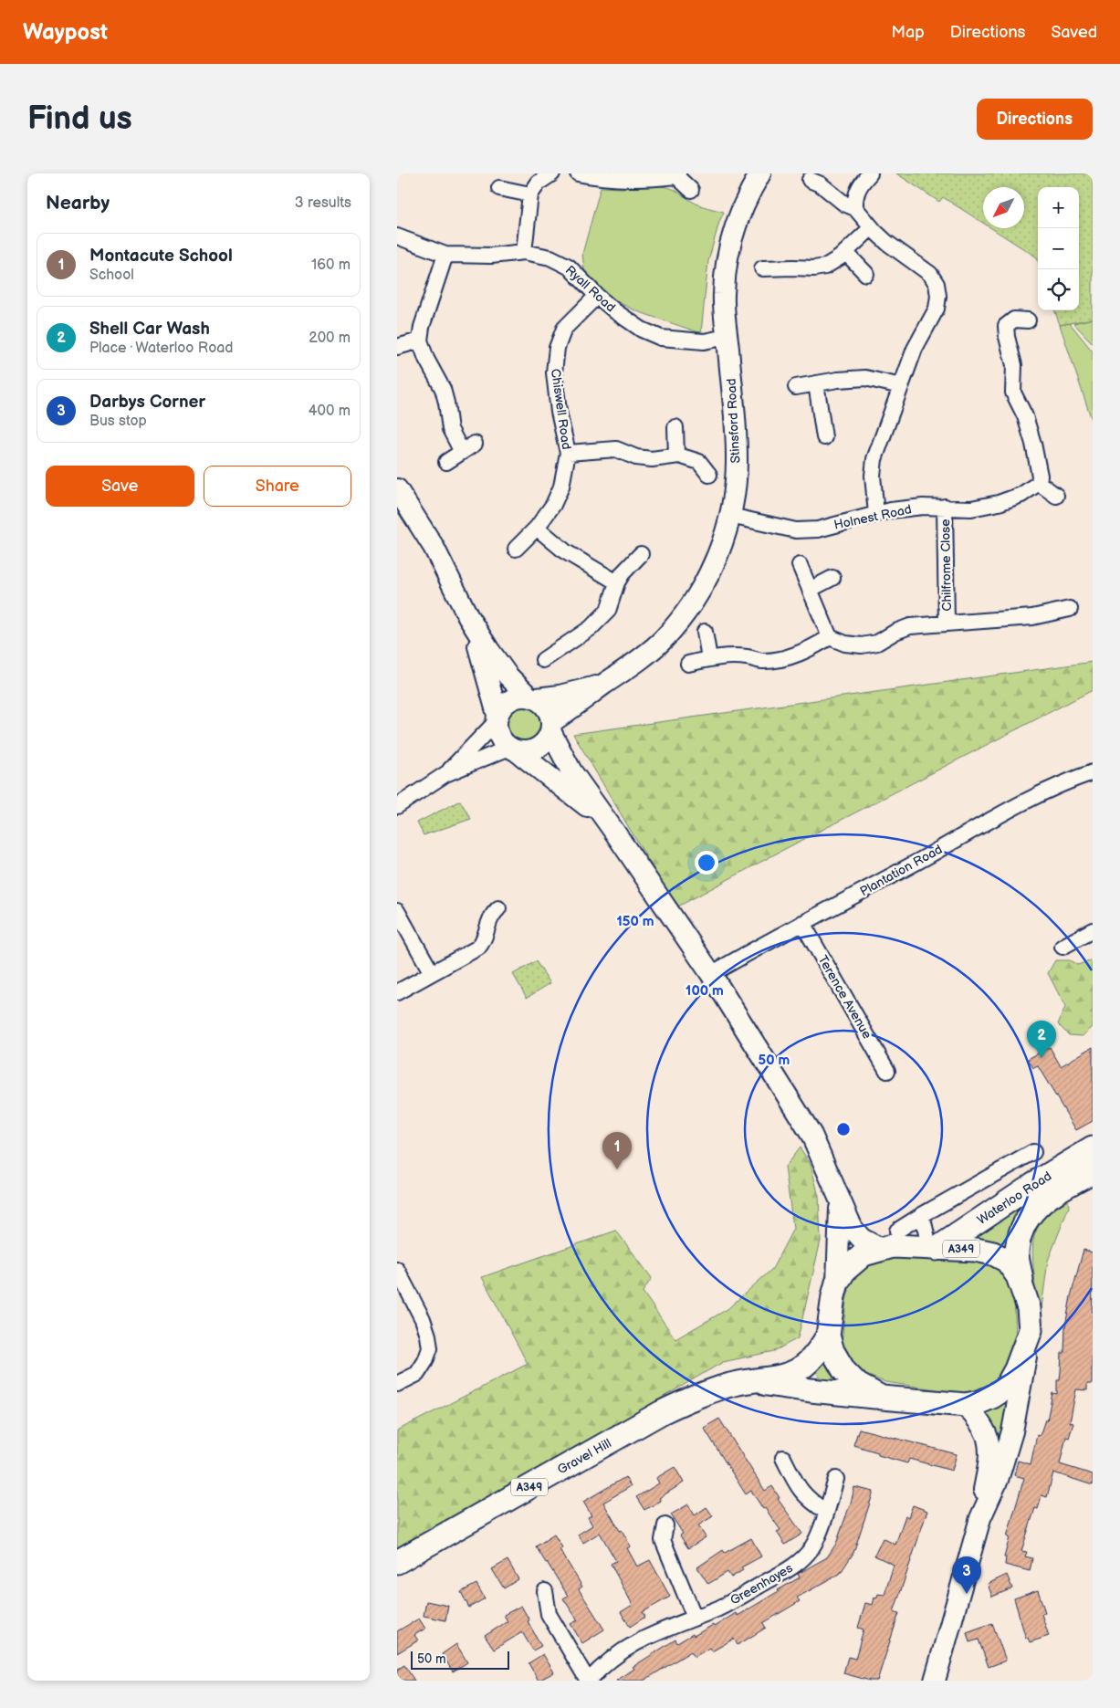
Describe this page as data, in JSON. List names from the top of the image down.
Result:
{
  "streets": {
    "main road": [
      "Stinsford Road",
      "Waterloo Road",
      "A349",
      "Gravel Hill"
    ],
    "street": [
      "Ryall Road",
      "Chiswell Road",
      "Holnest Road",
      "Chilfrome Close",
      "Plantation Road",
      "Terence Avenue",
      "Greenhayes"
    ]
  },
  "crossings": [
    ["Ryall Road", "Chiswell Road"],
    ["Ryall Road", "Stinsford Road"],
    ["Stinsford Road", "Holnest Road"],
    ["Holnest Road", "Chilfrome Close"],
    ["Plantation Road", "Terence Avenue"],
    ["Waterloo Road", "A349"],
    ["A349", "Gravel Hill"]
  ],
  "scale_bar": "50 m",
  "north": "bottom left",
  "page": {
    "header": "Waypost",
    "nav": ["Map", "Directions", "Saved"],
    "buttons": [
      "Directions",
      ["Save", "Share"]
    ],
    "title": "Find us",
    "heading": ["Nearby", "3 results"],
    "map_buttons": ["+", "−"],
    "list": [
      {
        "mark": "1",
        "name": "Montacute School",
        "note": "School",
        "value": "160 m"
      },
      {
        "mark": "2",
        "name": "Shell Car Wash",
        "note": "Place · Waterloo Road",
        "value": "200 m"
      },
      {
        "mark": "3",
        "name": "Darbys Corner",
        "note": "Bus stop",
        "value": "400 m"
      }
    ],
    "pins": ["2", "1", "3"],
    "scale": "50 m"
  },
  "rings": ["150 m", "100 m", "50 m"]
}
